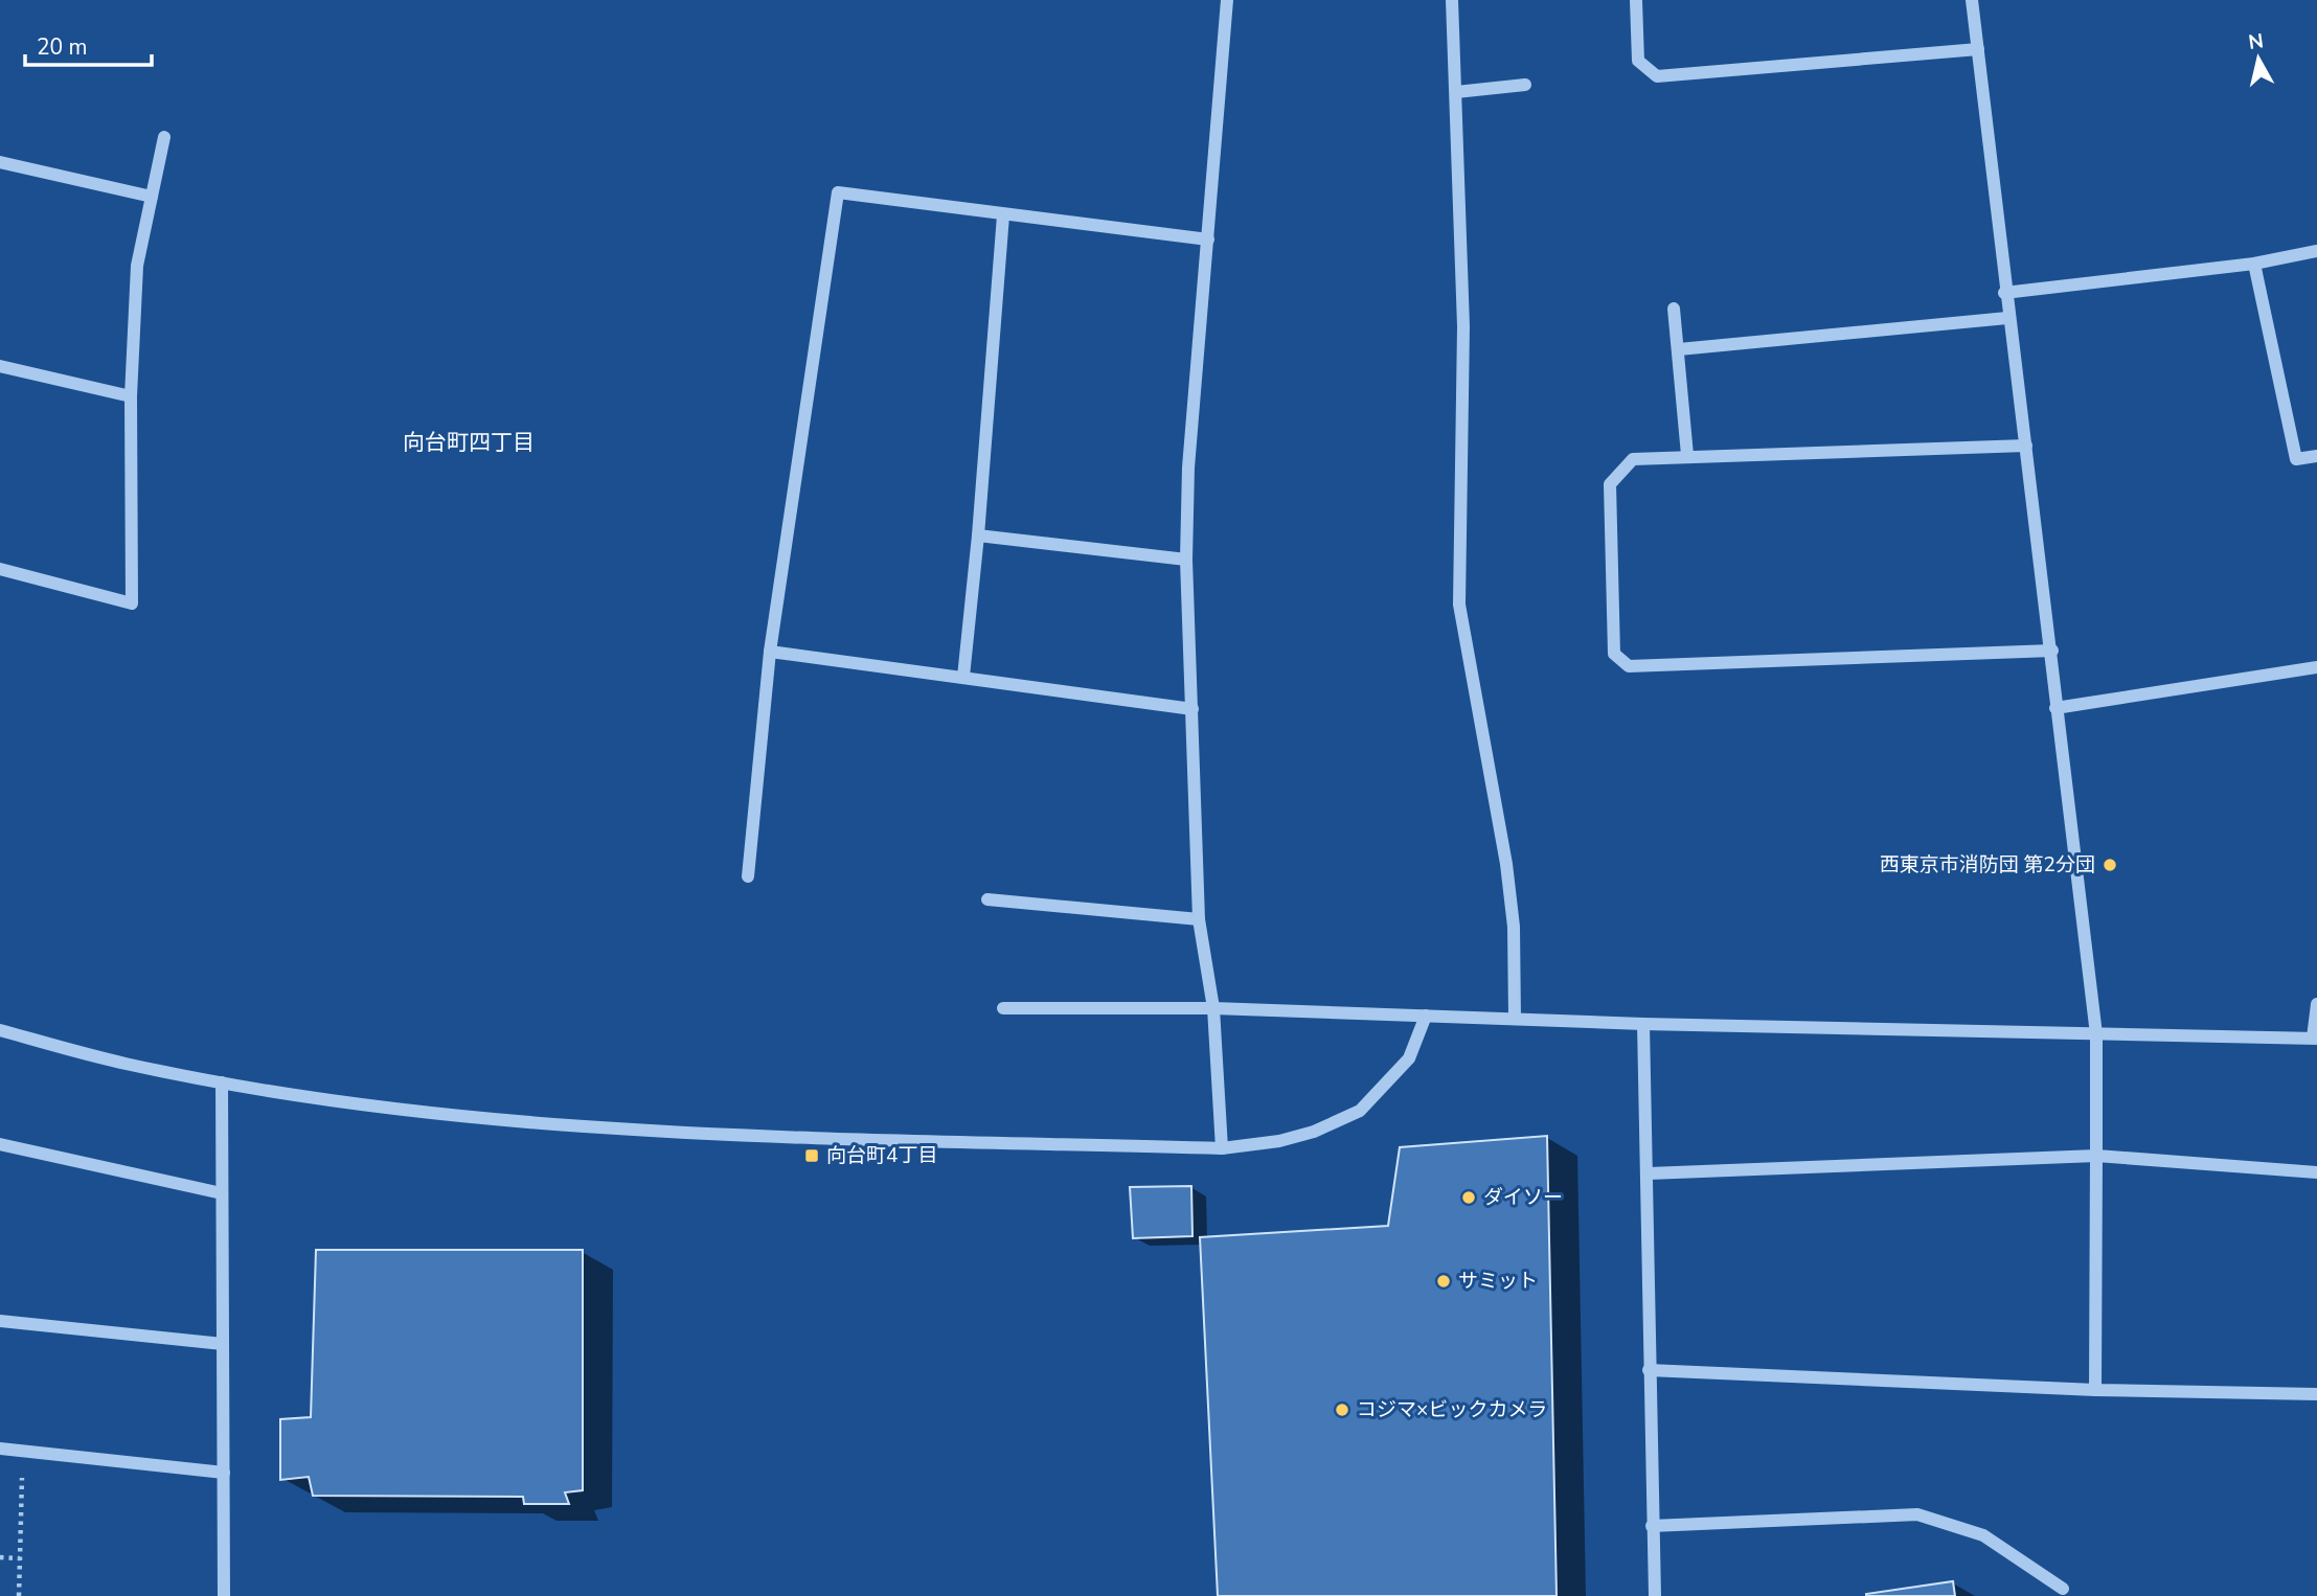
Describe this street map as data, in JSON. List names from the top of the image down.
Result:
{
  "districts": ["向台町四丁目"],
  "places": {
    "other": [
      "西東京市消防団 第2分団",
      "ダイソー",
      "サミット",
      "コジマ×ビックカメラ"
    ],
    "transit": ["向台町4丁目"]
  },
  "scale_bar": "20 m",
  "north": "top"
}
